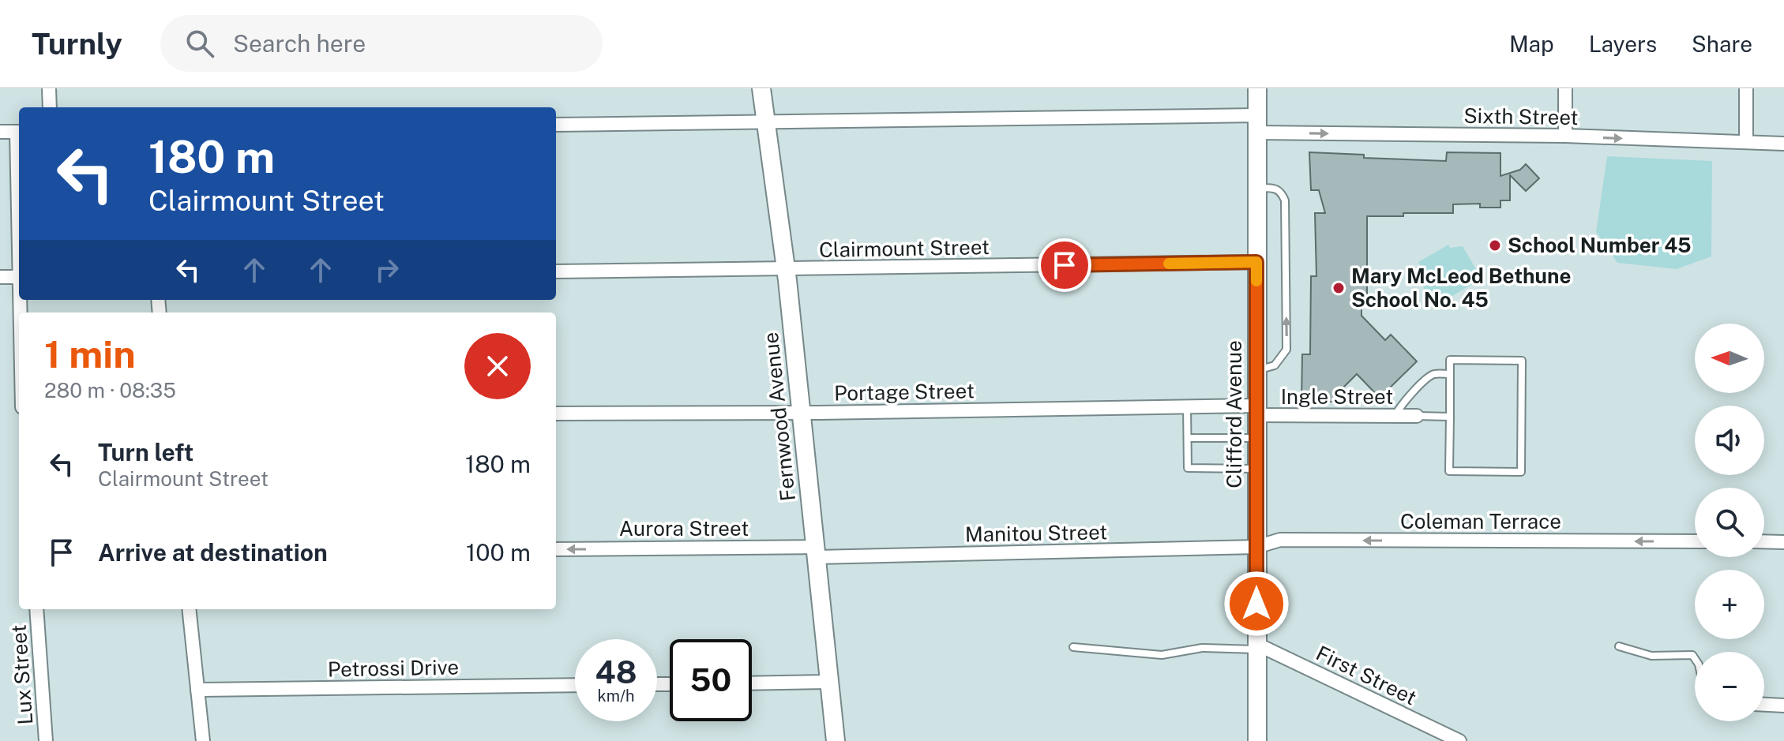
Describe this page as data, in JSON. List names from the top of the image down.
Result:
{
  "streets": {
    "street": [
      "Sixth Street",
      "Clairmount Street",
      "Portage Street",
      "Ingle Street",
      "Clifford Avenue",
      "Fernwood Avenue",
      "Coleman Terrace",
      "Aurora Street",
      "Manitou Street",
      "Petrossi Drive",
      "Lux Street",
      "First Street"
    ]
  },
  "crossings": [
    ["Sixth Street", "Clifford Avenue"],
    ["Sixth Street", "Fernwood Avenue"],
    ["Clairmount Street", "Clifford Avenue"],
    ["Clairmount Street", "Fernwood Avenue"],
    ["Portage Street", "Ingle Street"],
    ["Portage Street", "Clifford Avenue"],
    ["Portage Street", "Fernwood Avenue"],
    ["Ingle Street", "Clifford Avenue"],
    ["Clifford Avenue", "Coleman Terrace"],
    ["Clifford Avenue", "Manitou Street"],
    ["Clifford Avenue", "First Street"],
    ["Fernwood Avenue", "Aurora Street"],
    ["Fernwood Avenue", "Manitou Street"],
    ["Coleman Terrace", "Manitou Street"],
    ["Aurora Street", "Manitou Street"]
  ],
  "one_way": ["Sixth Street", "Coleman Terrace", "Aurora Street"],
  "places": ["School Number 45", "Mary McLeod Bethune School No. 45"],
  "north": "left",
  "page": {
    "header": "Turnly",
    "search": "Search here",
    "nav": ["Map", "Layers", "Share"],
    "turn": ["180 m", "Clairmount Street"],
    "heading": ["1 min", "280 m · 08:35"],
    "map_buttons": ["+", "−"],
    "list": [
      {
        "name": "Turn left",
        "note": "Clairmount Street",
        "value": "180 m"
      },
      {
        "name": "Arrive at destination",
        "value": "100 m"
      }
    ],
    "speed": "48 km/h",
    "limit": "50"
  }
}
